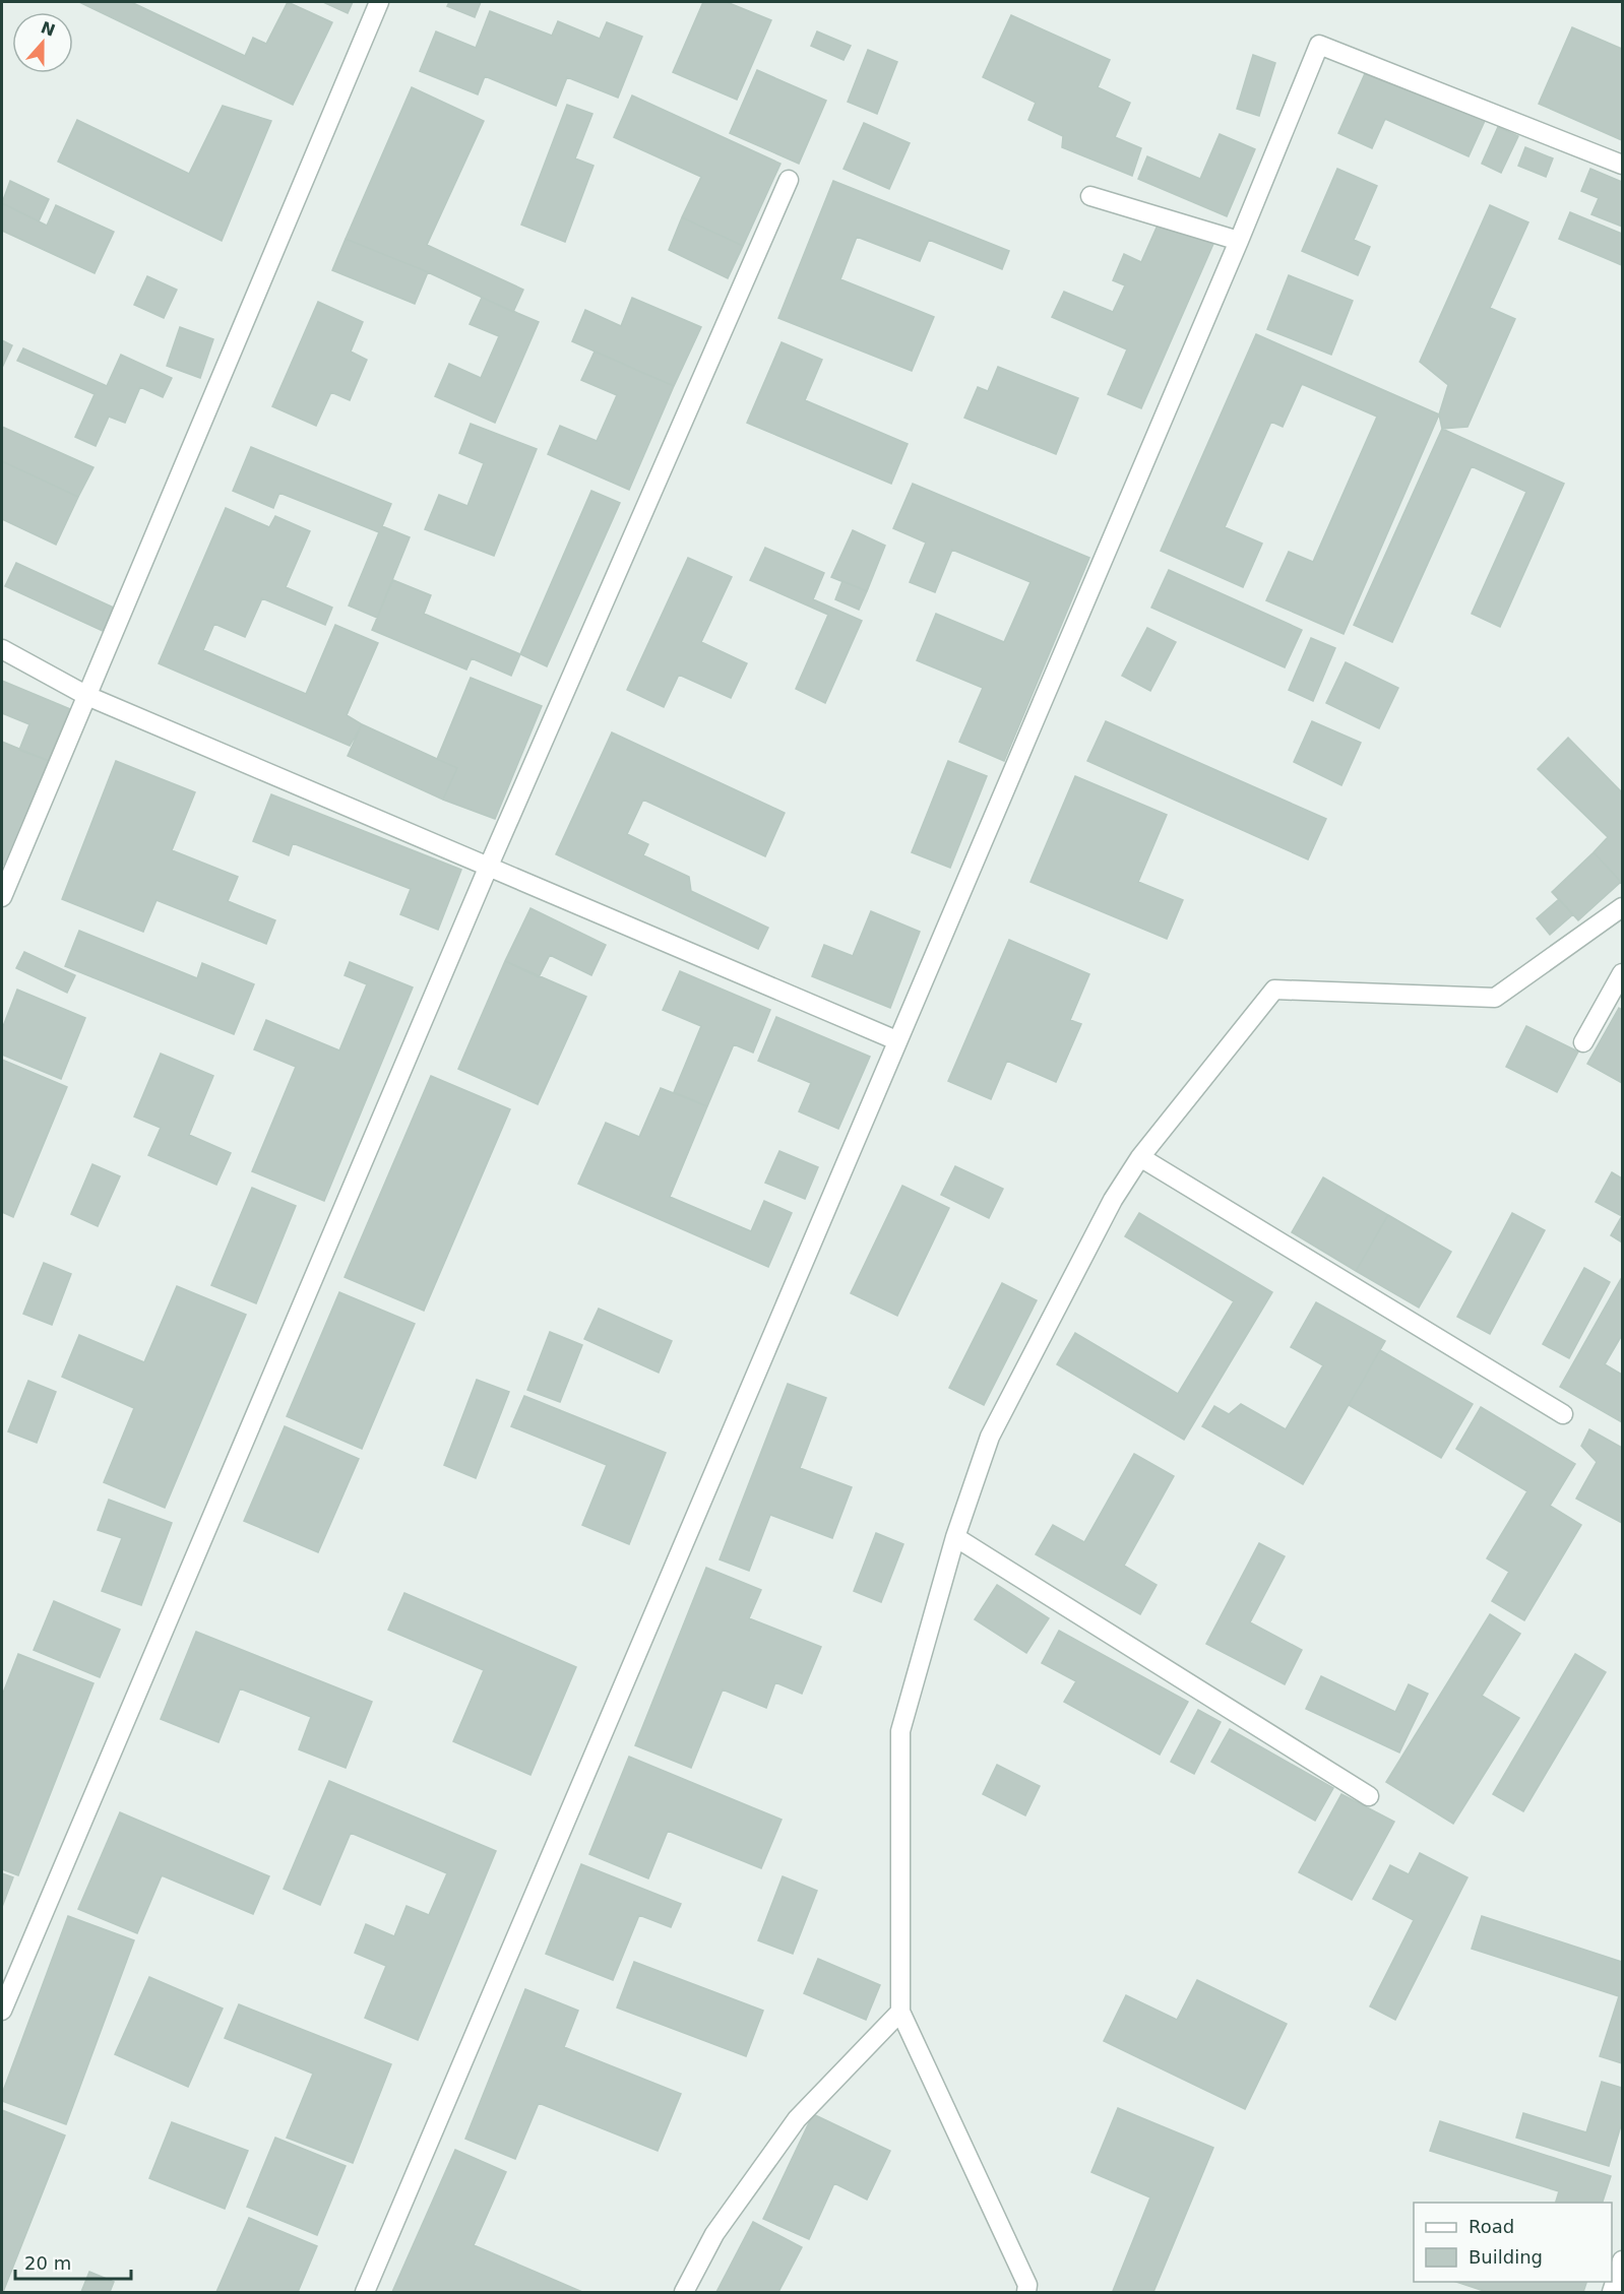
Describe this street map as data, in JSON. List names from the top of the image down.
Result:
{
  "legend": ["Road", "Building"],
  "scale_bar": "20 m",
  "north": "top"
}
